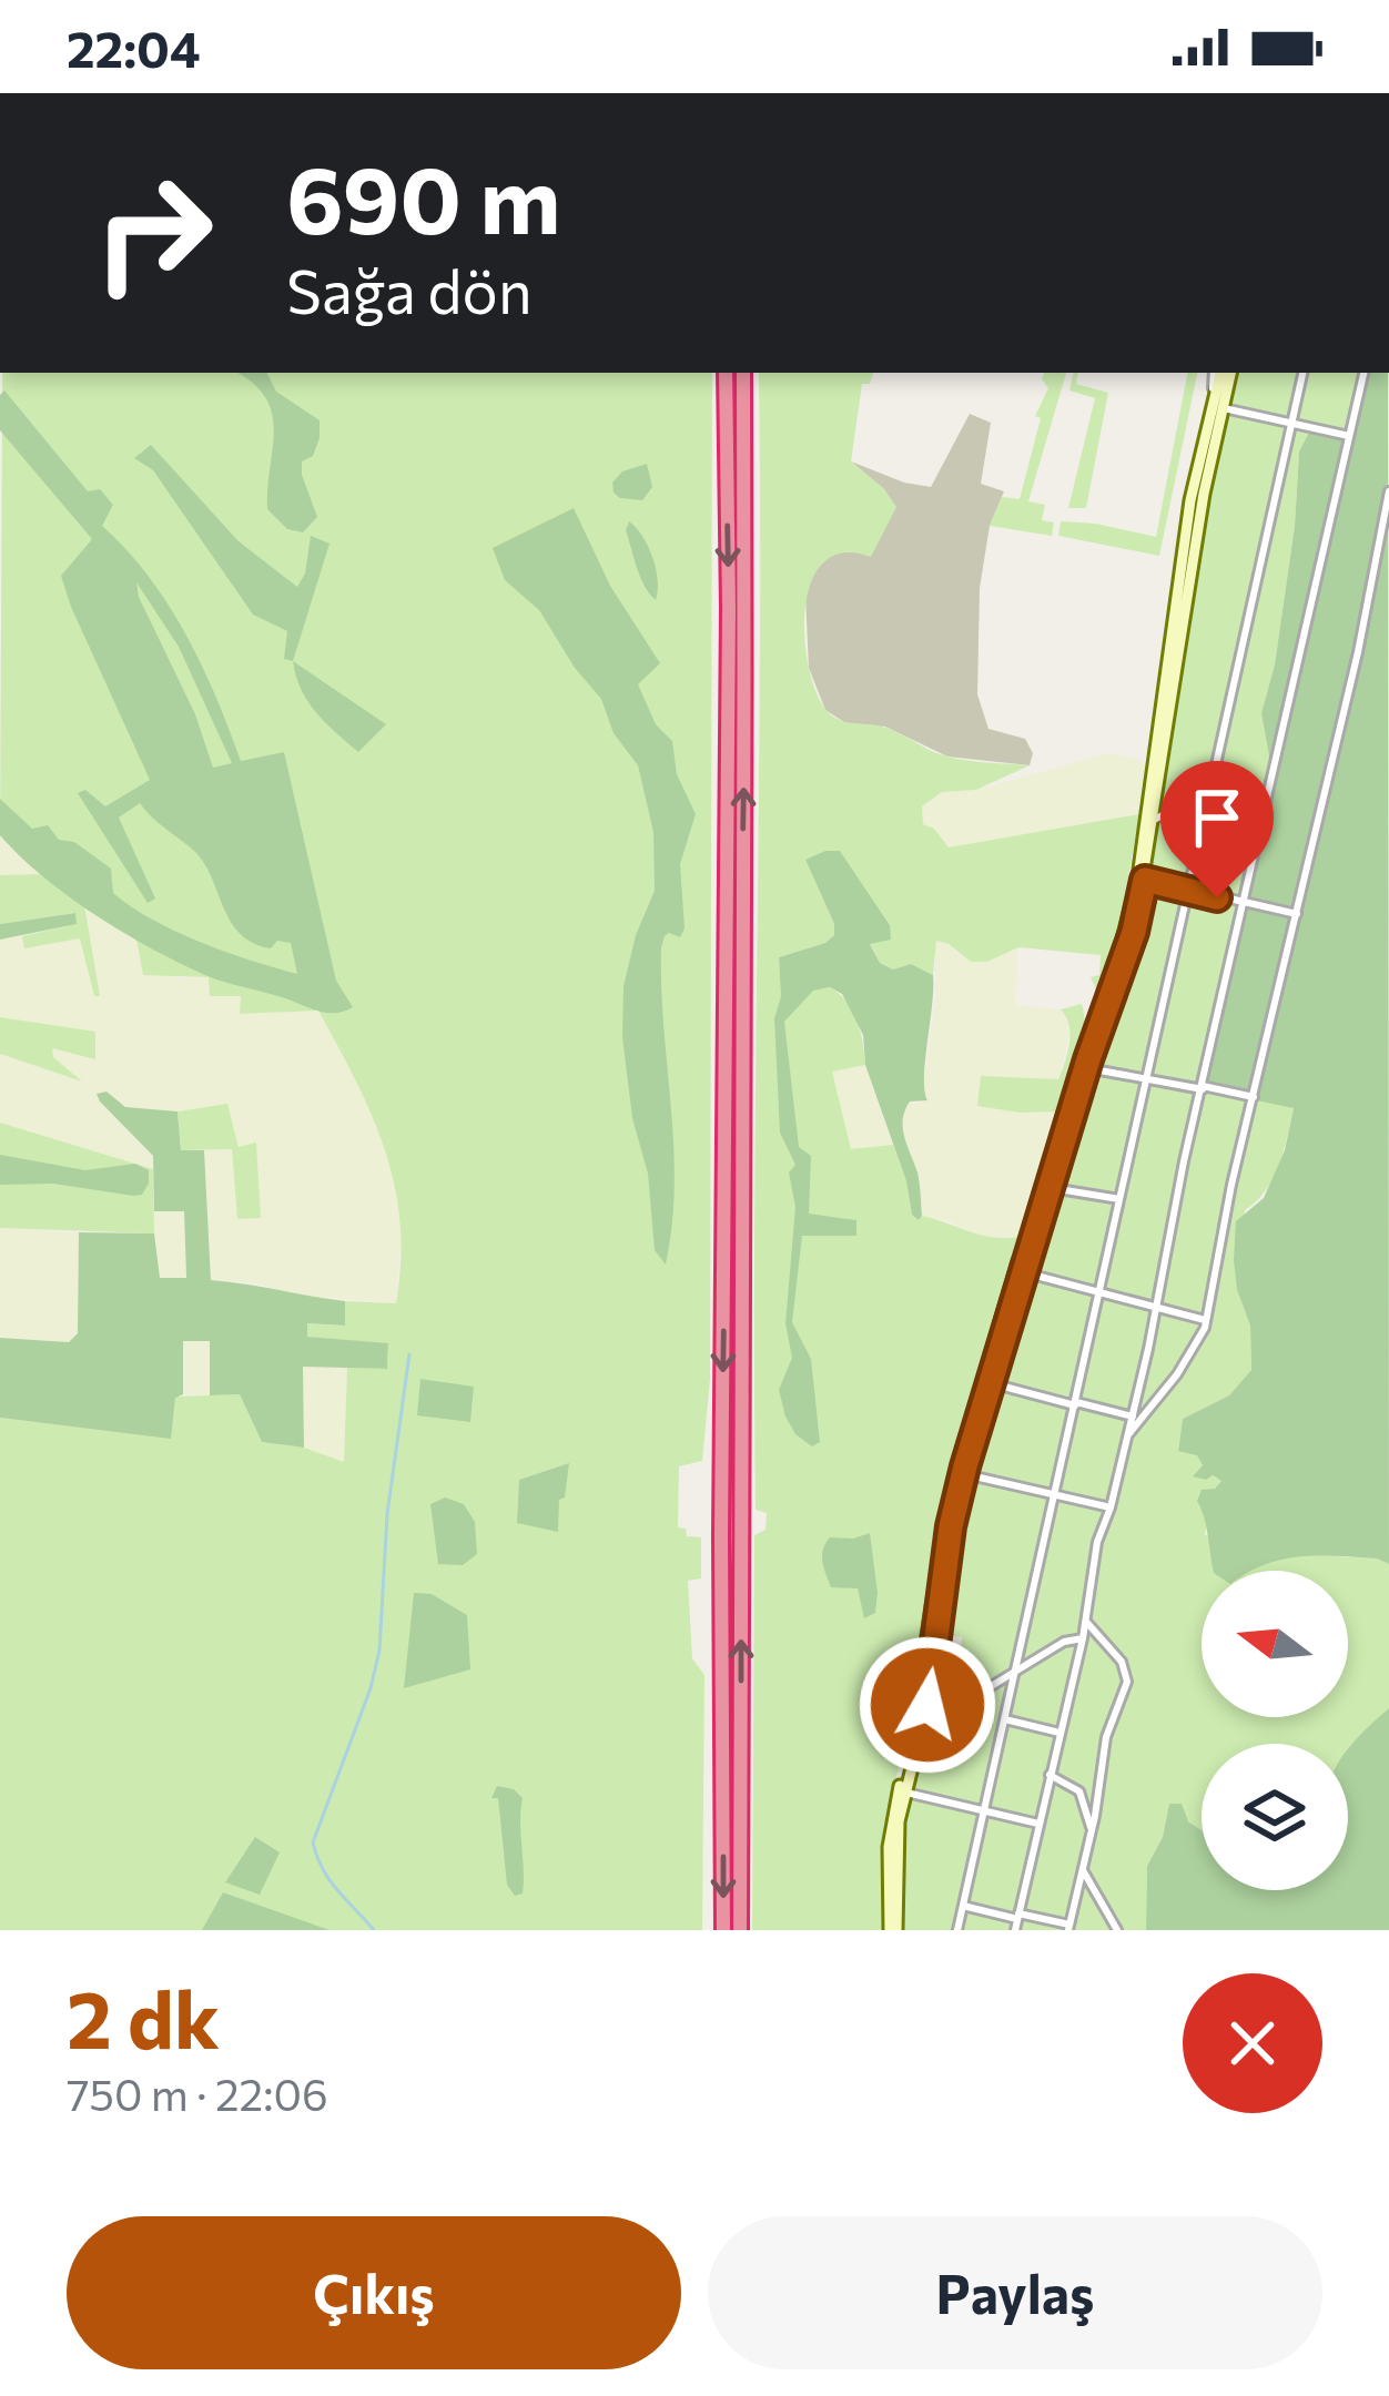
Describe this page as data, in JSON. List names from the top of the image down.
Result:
{
  "north": "left",
  "page": {
    "status": "22:04",
    "turn": ["690 m", "Sağa dön"],
    "heading": ["2 dk", "750 m · 22:06"],
    "buttons": ["Çıkış", "Paylaş"]
  }
}
